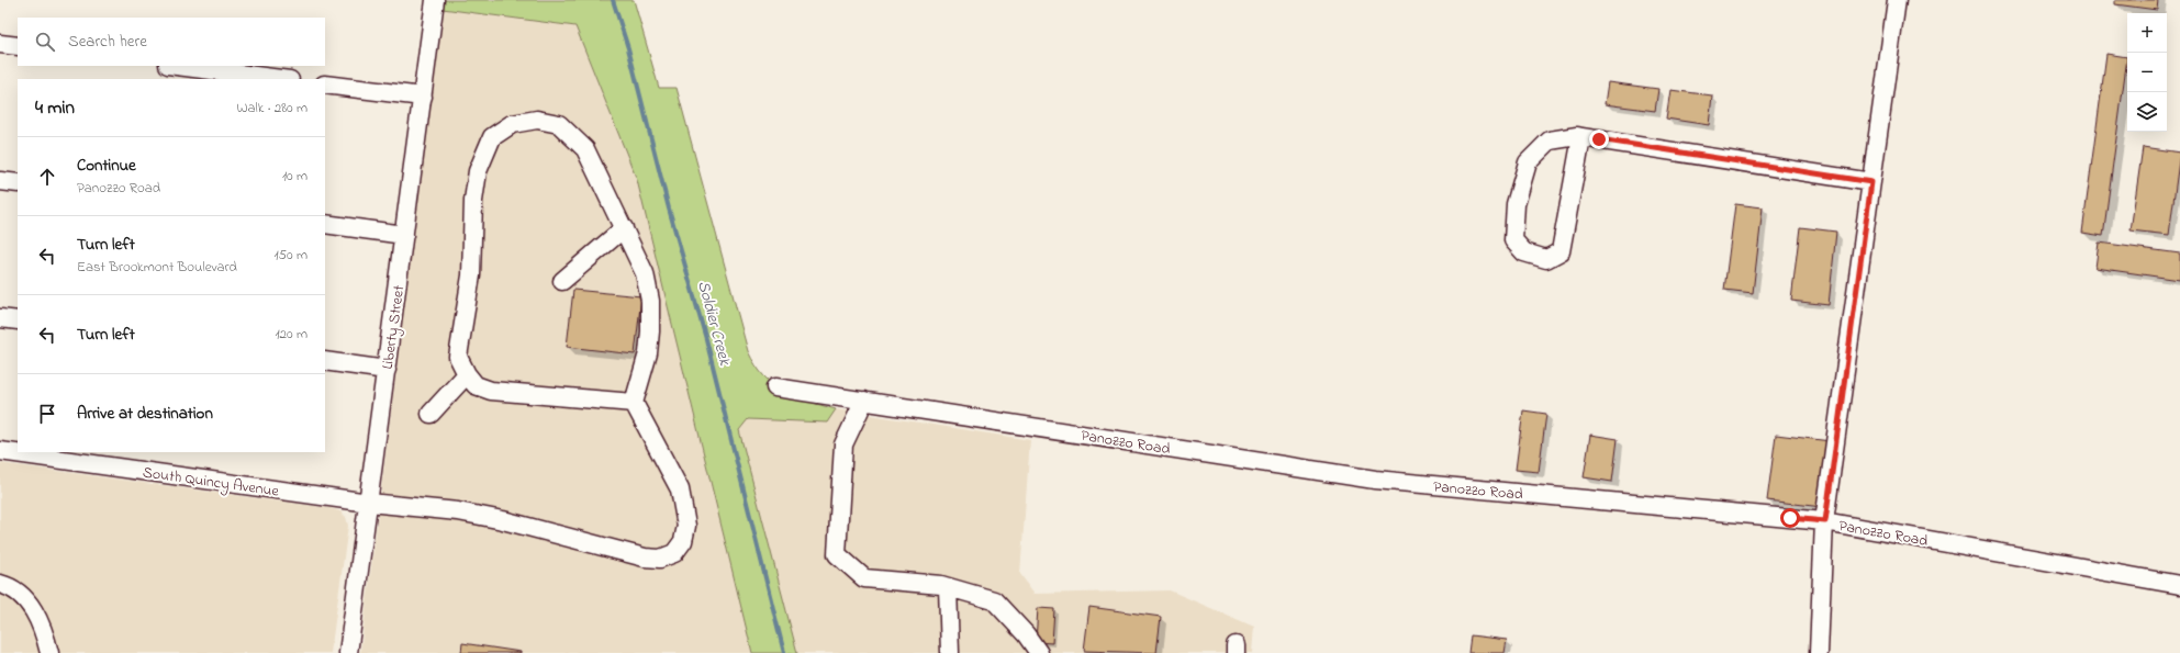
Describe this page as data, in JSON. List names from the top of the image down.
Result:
{
  "streets": {
    "street": ["Liberty Street", "Panozzo Road", "South Quincy Avenue"]
  },
  "crossings": [
    ["Liberty Street", "South Quincy Avenue"]
  ],
  "water": ["Soldier Creek"],
  "page": {
    "map_buttons": ["+", "−"],
    "search": "Search here",
    "heading": ["4 min", "Walk · 280 m"],
    "list": [
      ["Continue", "Panozzo Road", "10 m"],
      ["Turn left", "East Brookmont Boulevard", "150 m"],
      ["Turn left", "120 m"],
      "Arrive at destination"
    ]
  }
}
